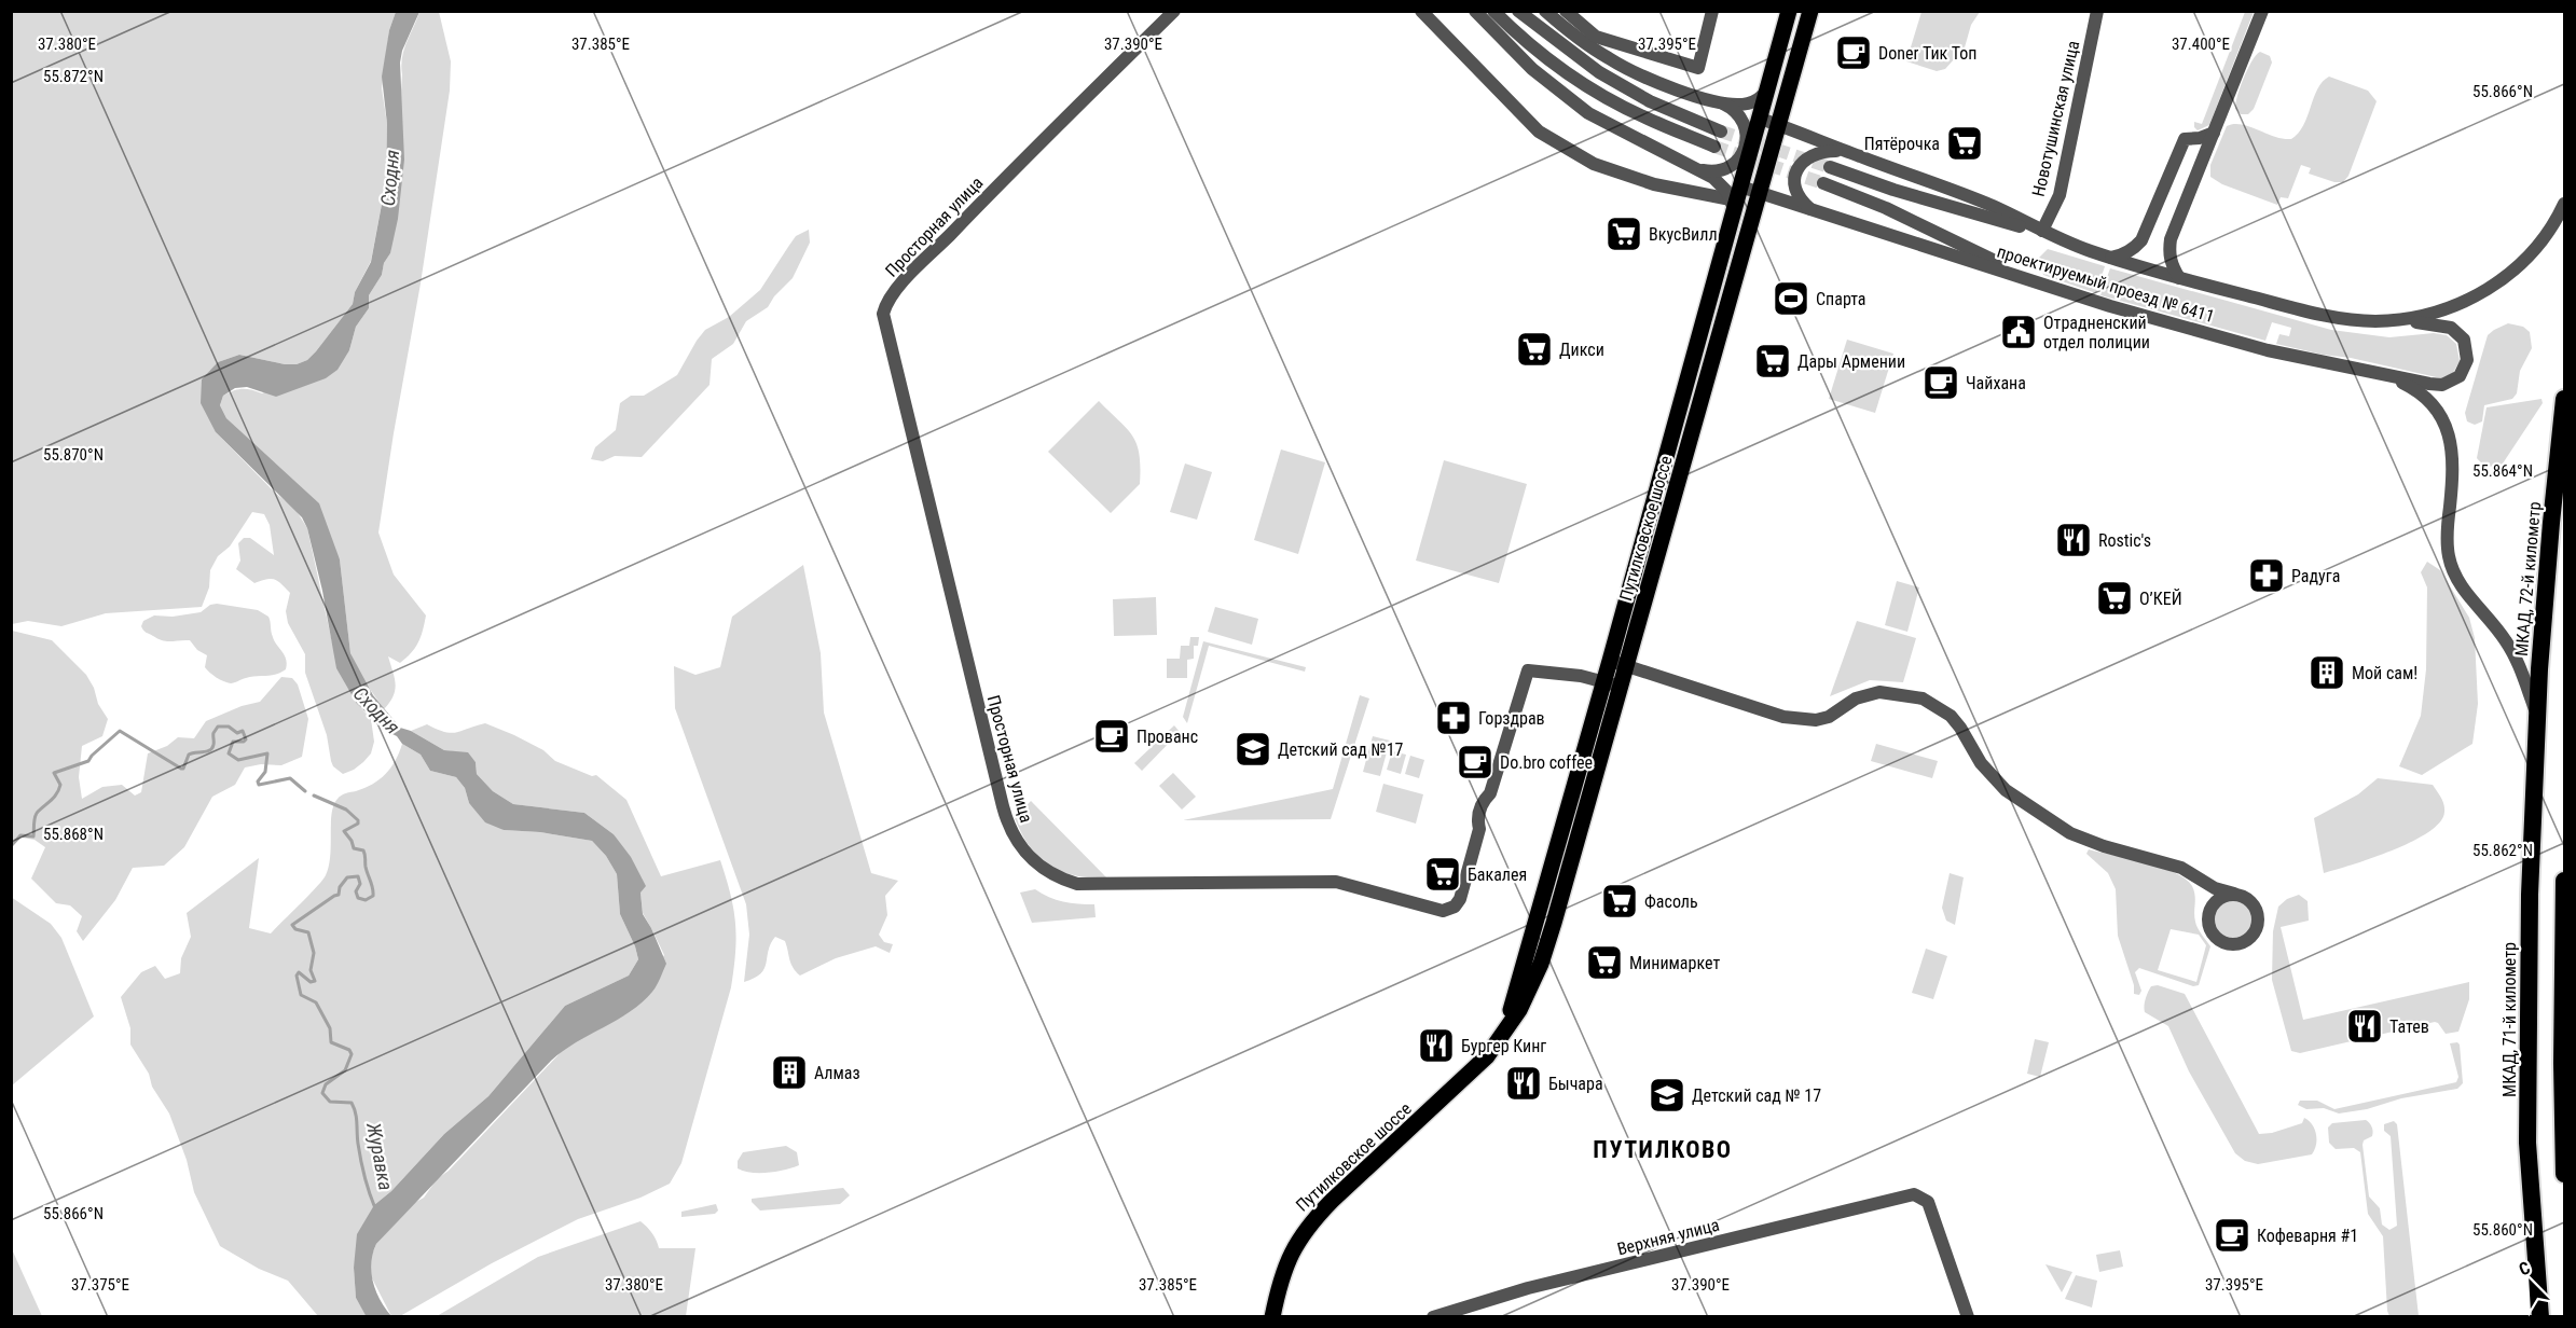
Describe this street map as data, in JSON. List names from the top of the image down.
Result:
{
  "streets": {
    "highway": ["МКАД, 72-й километр", "МКАД, 71-й километр"],
    "main road": ["Путилковское шоссе"],
    "street": [
      "Новотушинская улица",
      "Просторная улица",
      "проектируемый проезд № 6411",
      "Верхняя улица"
    ]
  },
  "crossings": [
    ["Новотушинская улица", "проектируемый проезд № 6411"],
    ["Просторная улица", "Путилковское шоссе"],
    ["проектируемый проезд № 6411", "Путилковское шоссе"],
    ["проектируемый проезд № 6411", "МКАД, 72-й километр"],
    ["проектируемый проезд № 6411", "МКАД, 71-й километр"],
    ["МКАД, 72-й километр", "МКАД, 71-й километр"]
  ],
  "districts": ["ПУТИЛКОВО"],
  "water": ["Сходня", "Журавка"],
  "places": {
    "cafe": [
      "Doner Тик Топ",
      "Чайхана",
      "Прованс",
      "Do.bro coffee",
      "Кофеварня #1"
    ],
    "supermarket": [
      "Пятёрочка",
      "ВкусВилл",
      "Дикси",
      "Дары Армении",
      "О’КЕЙ",
      "Бакалея",
      "Фасоль",
      "Минимаркет"
    ],
    "sports": ["Спарта"],
    "public building": ["Отрадненский отдел полиции"],
    "restaurant": [
      "Rostic's",
      "Татев",
      "Бургер Кинг",
      "Бычара"
    ],
    "pharmacy": ["Радуга", "Горздрав"],
    "building": ["Мой сам!", "Алмаз"],
    "school or university": ["Детский сад №17", "Детский сад № 17"]
  },
  "north": "top left",
  "coordinates": [
    "37.395°E",
    "37.400°E",
    "37.380°E",
    "37.385°E",
    "37.390°E",
    "55.872°N",
    "55.866°N",
    "55.870°N",
    "55.864°N",
    "55.868°N",
    "55.862°N",
    "55.860°N",
    "37.375°E"
  ]
}
